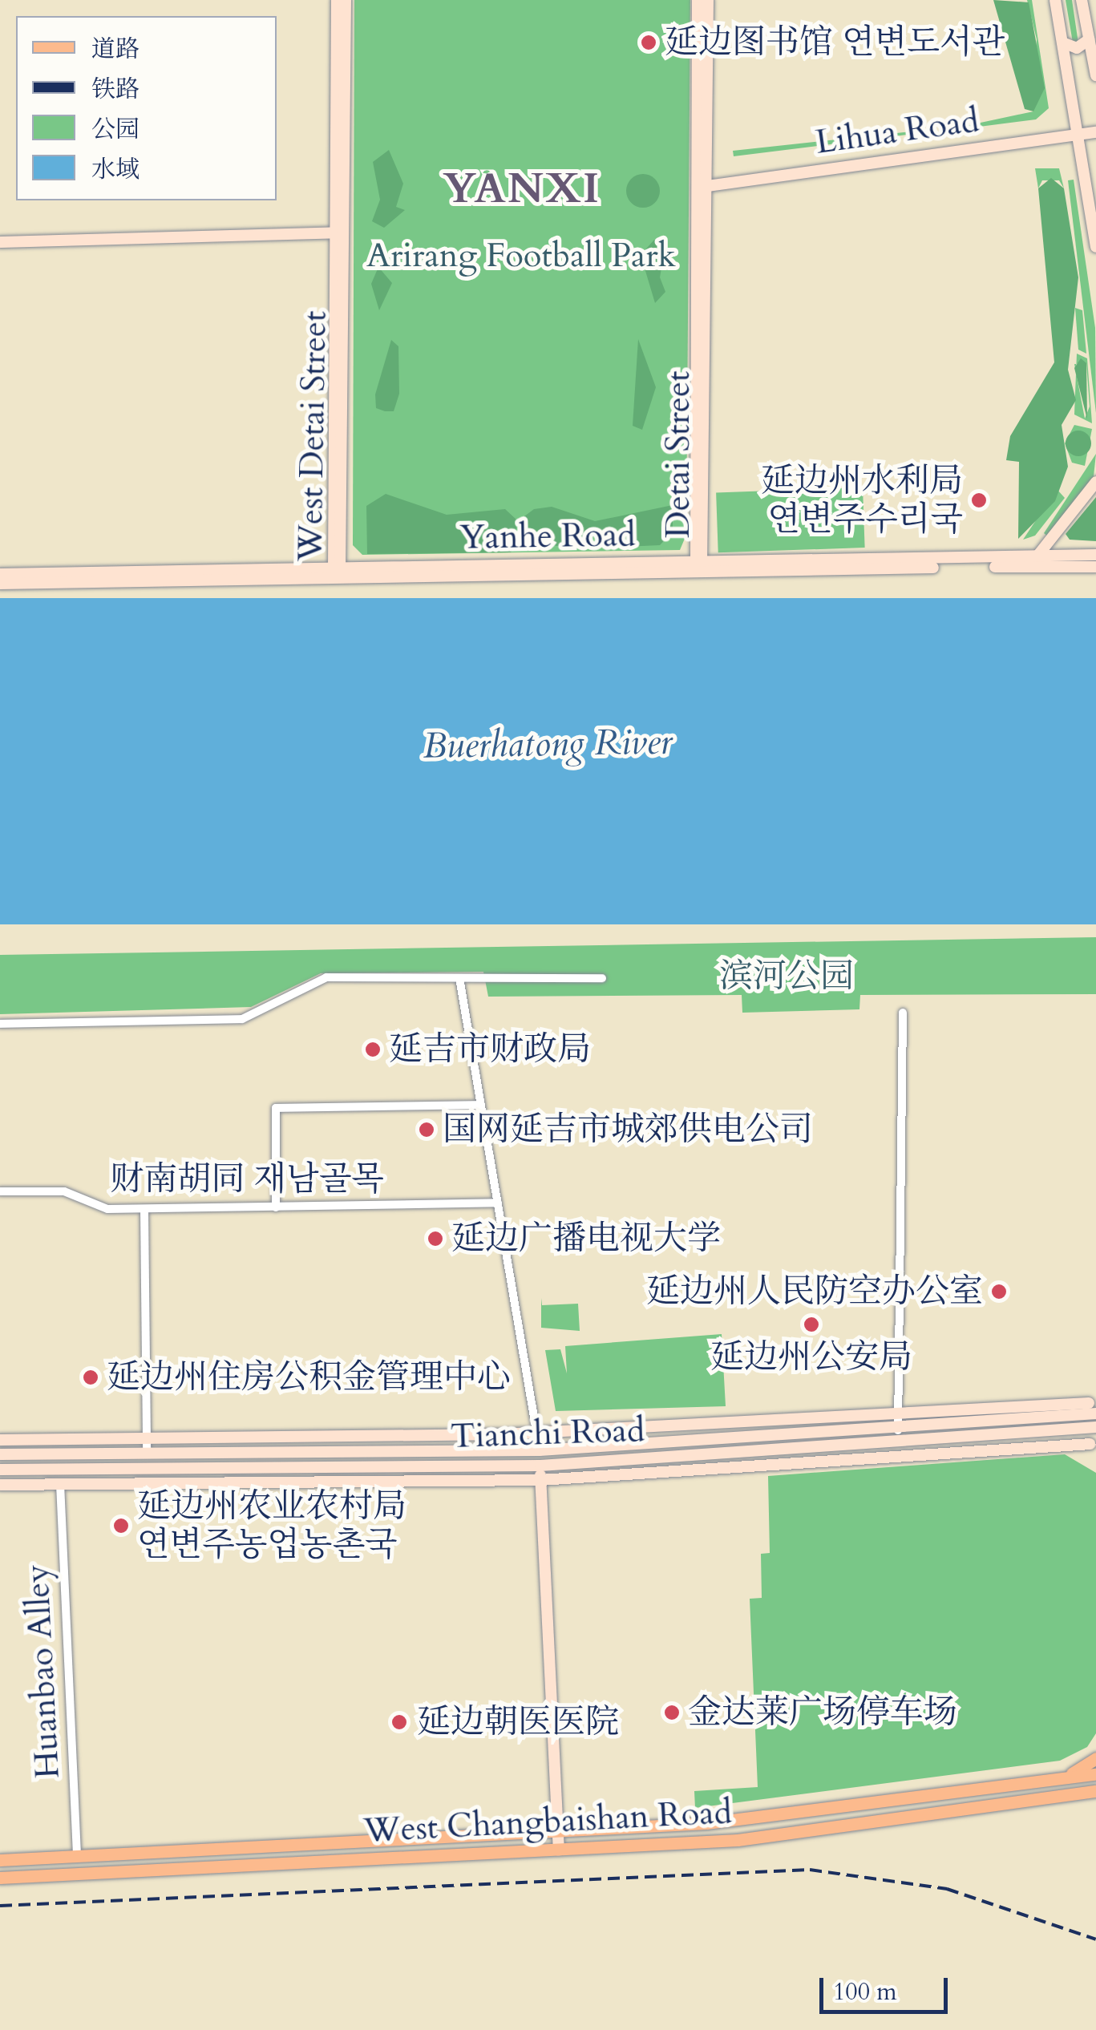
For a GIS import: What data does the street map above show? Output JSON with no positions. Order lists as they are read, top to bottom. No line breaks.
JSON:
{"streets":{"main road":["Lihua Road","West Detai Street","Detai Street","Yanhe Road","Tianchi Road","West Changbaishan Road"],"street":["财南胡同 재남골목","Huanbao Alley"]},"crossings":[["Lihua Road","Detai Street"],["West Detai Street","Yanhe Road"],["Detai Street","Yanhe Road"],["Tianchi Road","Huanbao Alley"],["Huanbao Alley","West Changbaishan Road"]],"districts":["YANXI"],"water":["Buerhatong River"],"parks":["Arirang Football Park","滨河公园"],"places":["延边图书馆 연변도서관","延边州水利局 연변주수리국","延吉市财政局","国网延吉市城郊供电公司","延边广播电视大学","延边州人民防空办公室","延边州公安局","延边州住房公积金管理中心","延边州农业农村局 연변주농업농촌국","金达莱广场停车场","延边朝医医院"],"legend":["道路","铁路","公园","水域"],"scale_bar":"100 m"}
